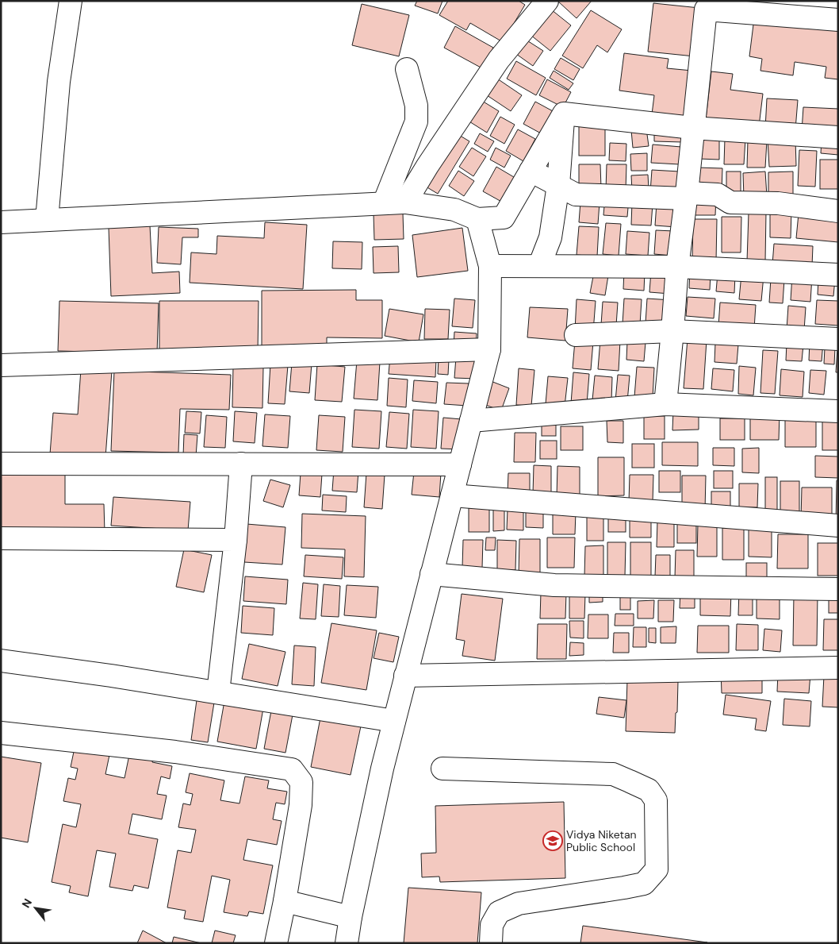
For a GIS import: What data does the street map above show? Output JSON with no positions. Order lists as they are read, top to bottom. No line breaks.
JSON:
{"places":{"school or university":["Vidya Niketan Public School"]},"north":"top left"}
